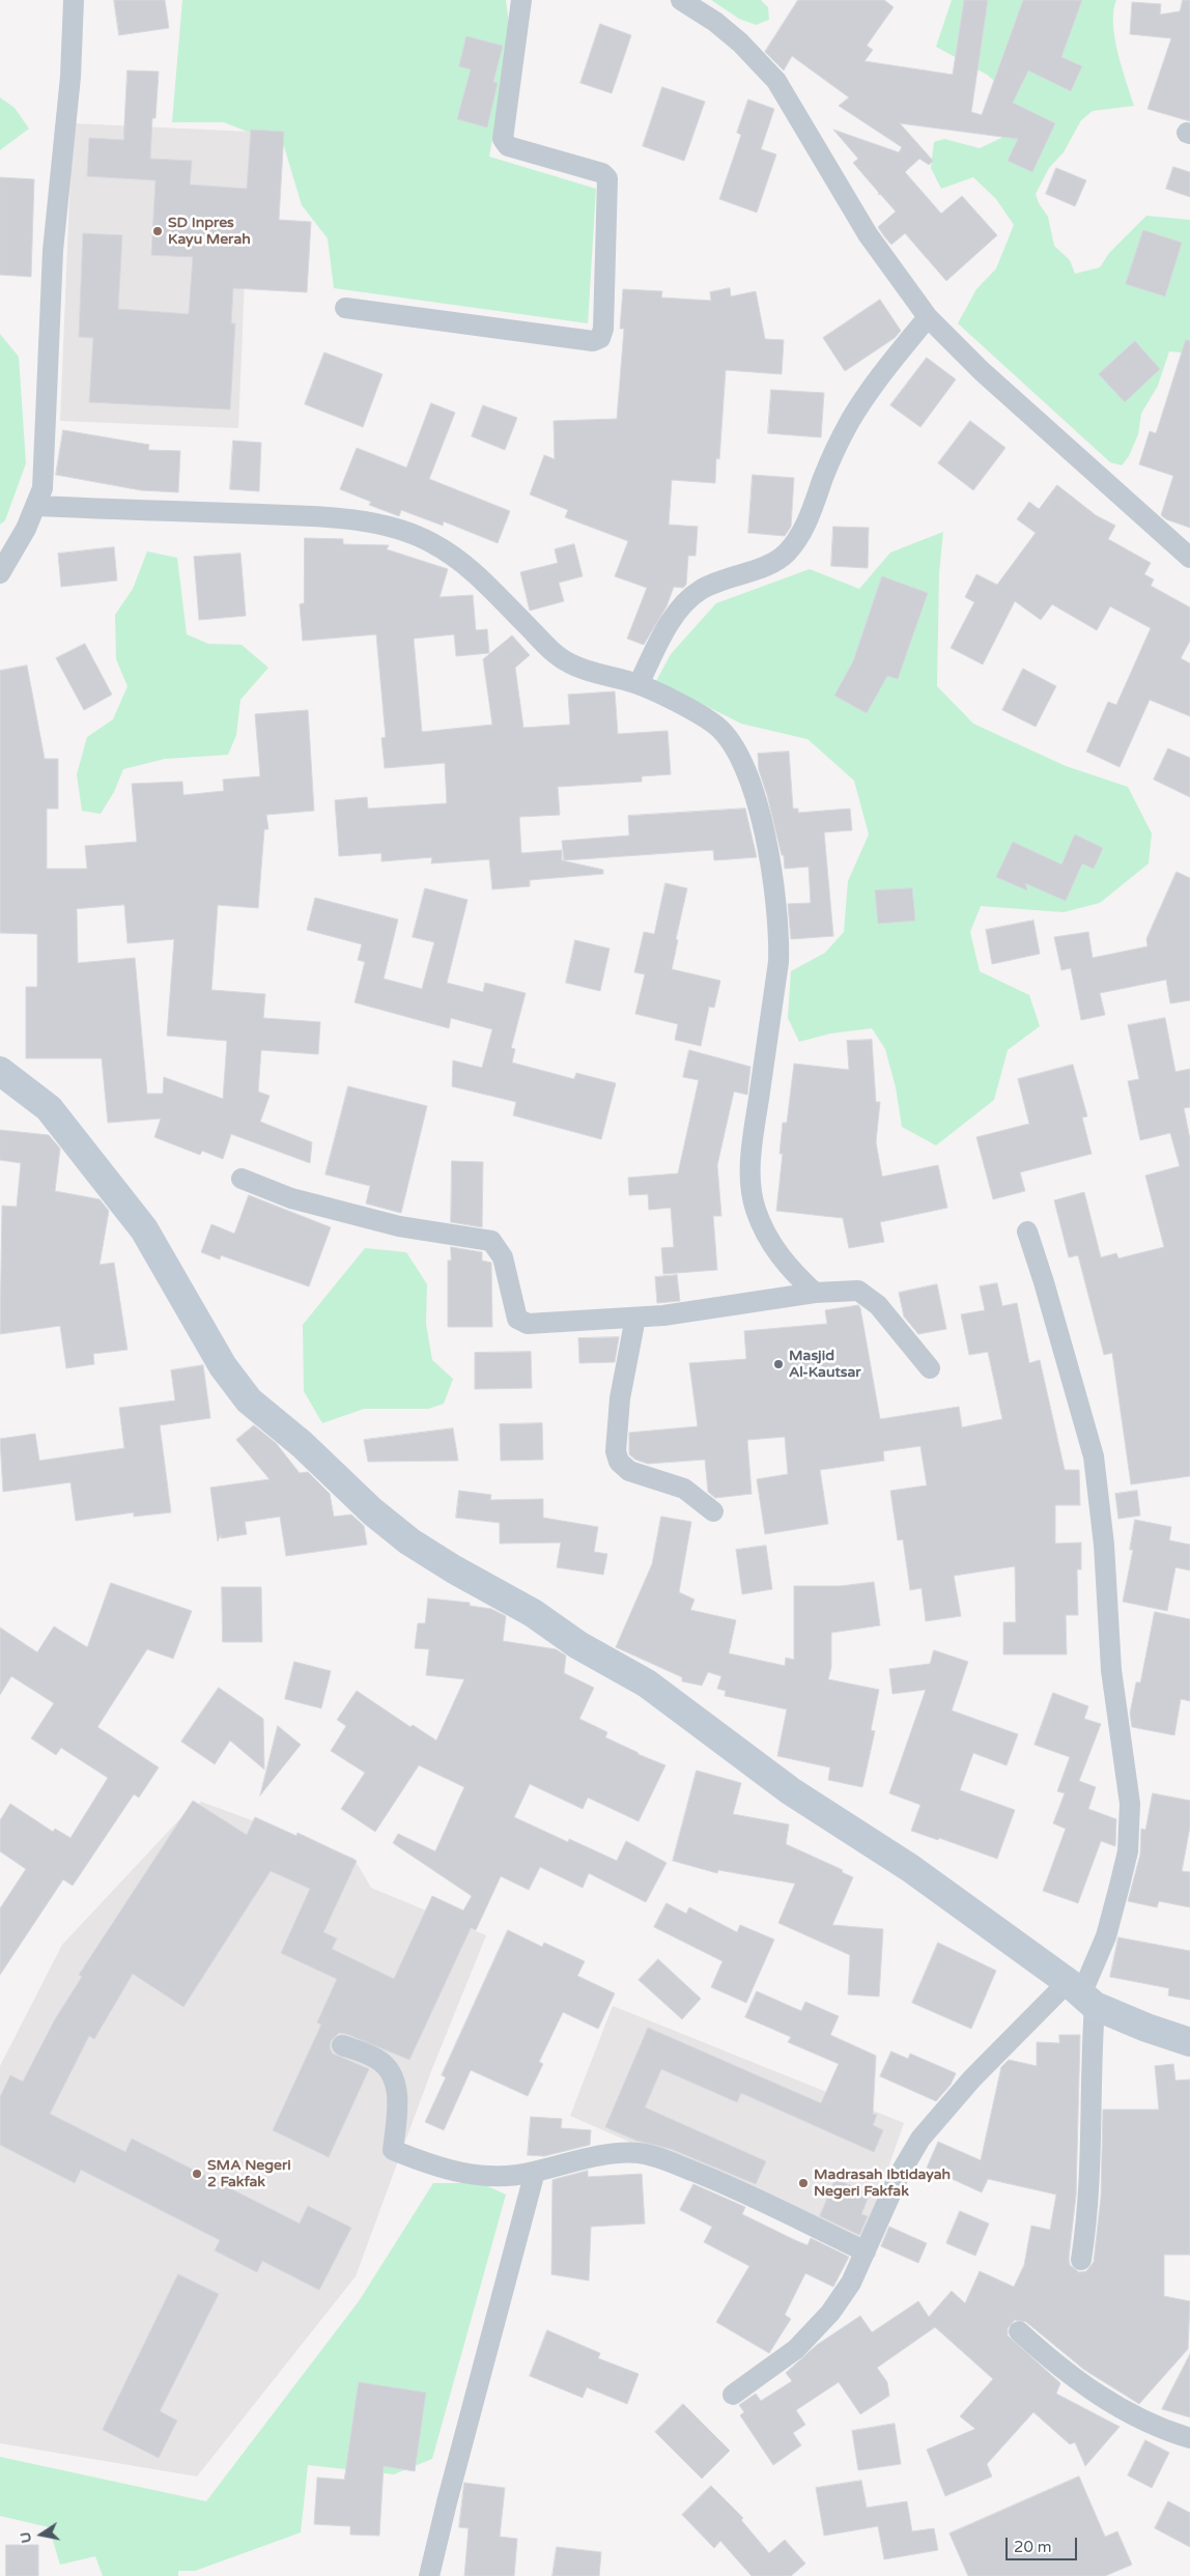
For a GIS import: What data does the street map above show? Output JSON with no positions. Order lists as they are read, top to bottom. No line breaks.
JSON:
{"places":["SD Inpres Kayu Merah","Masjid Al-Kautsar","SMA Negeri 2 Fakfak","Madrasah Ibtidayah Negeri Fakfak"],"scale_bar":"20 m","north":"left"}
